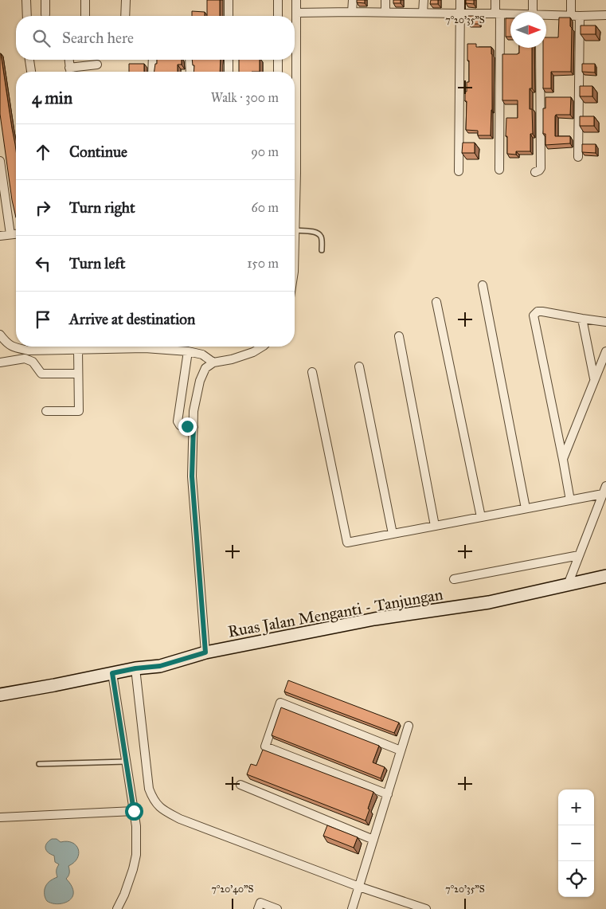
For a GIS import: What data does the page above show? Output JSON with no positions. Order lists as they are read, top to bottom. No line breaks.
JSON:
{"streets":{"main road":["Ruas Jalan Menganti - Tanjungan"]},"north":"right","page":{"search":"Search here","heading":["4 min","Walk · 300 m"],"list":[["Continue","90 m"],["Turn right","60 m"],["Turn left","150 m"],"Arrive at destination"],"map_buttons":["+","−"]},"coordinates":["7°20'35\"S","7°20'40\"S"]}
